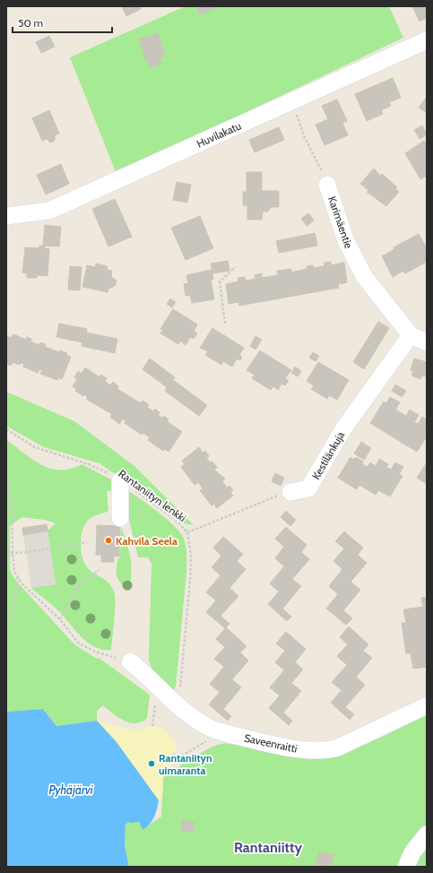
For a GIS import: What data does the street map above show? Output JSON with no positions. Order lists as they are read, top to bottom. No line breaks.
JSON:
{"streets":{"street":["Huvilakatu","Karimäentie","Kestilänkuja","Saveenraitti"],"path":["Rantaniityn lenkki"]},"crossings":[["Huvilakatu","Karimäentie"],["Karimäentie","Kestilänkuja"],["Rantaniityn lenkki","Saveenraitti"]],"districts":["Rantaniitty"],"water":["Pyhäjärvi"],"places":["Kahvila Seela","Rantaniityn uimaranta"],"scale_bar":"50 m"}
